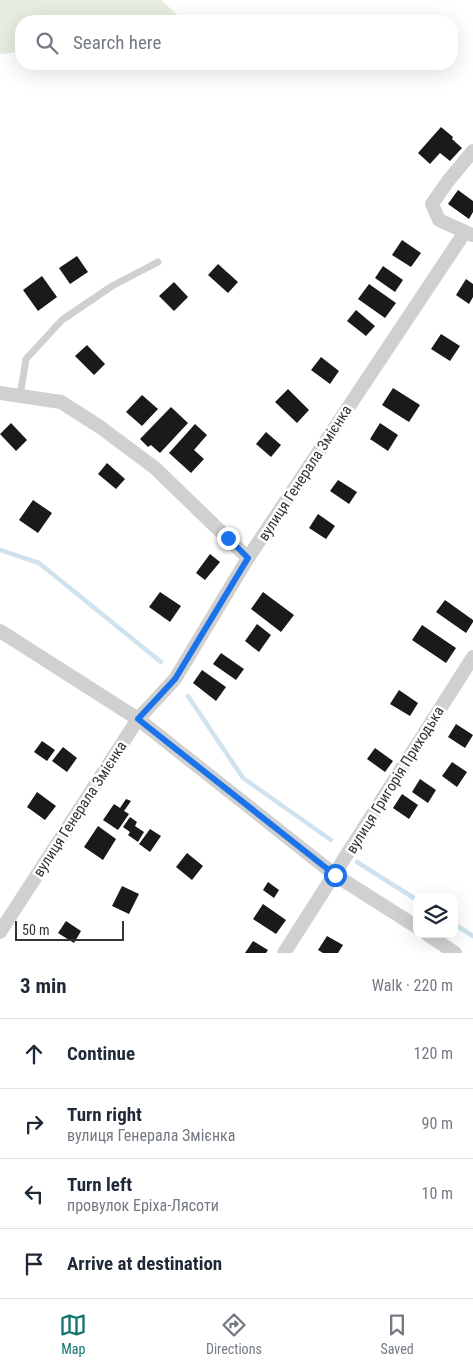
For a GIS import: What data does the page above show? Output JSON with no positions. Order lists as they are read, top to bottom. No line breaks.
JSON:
{"streets":{"street":["вулиця Генерала Змієнка","вулиця Григорія Приходька"]},"scale_bar":"50 m","page":{"search":"Search here","scale":"50 m","heading":["3 min","Walk · 220 m"],"list":[["Continue","120 m"],["Turn right","вулиця Генерала Змієнка","90 m"],["Turn left","провулок Еріха-Лясоти","10 m"],"Arrive at destination"],"nav":["Map","Directions","Saved"]}}
